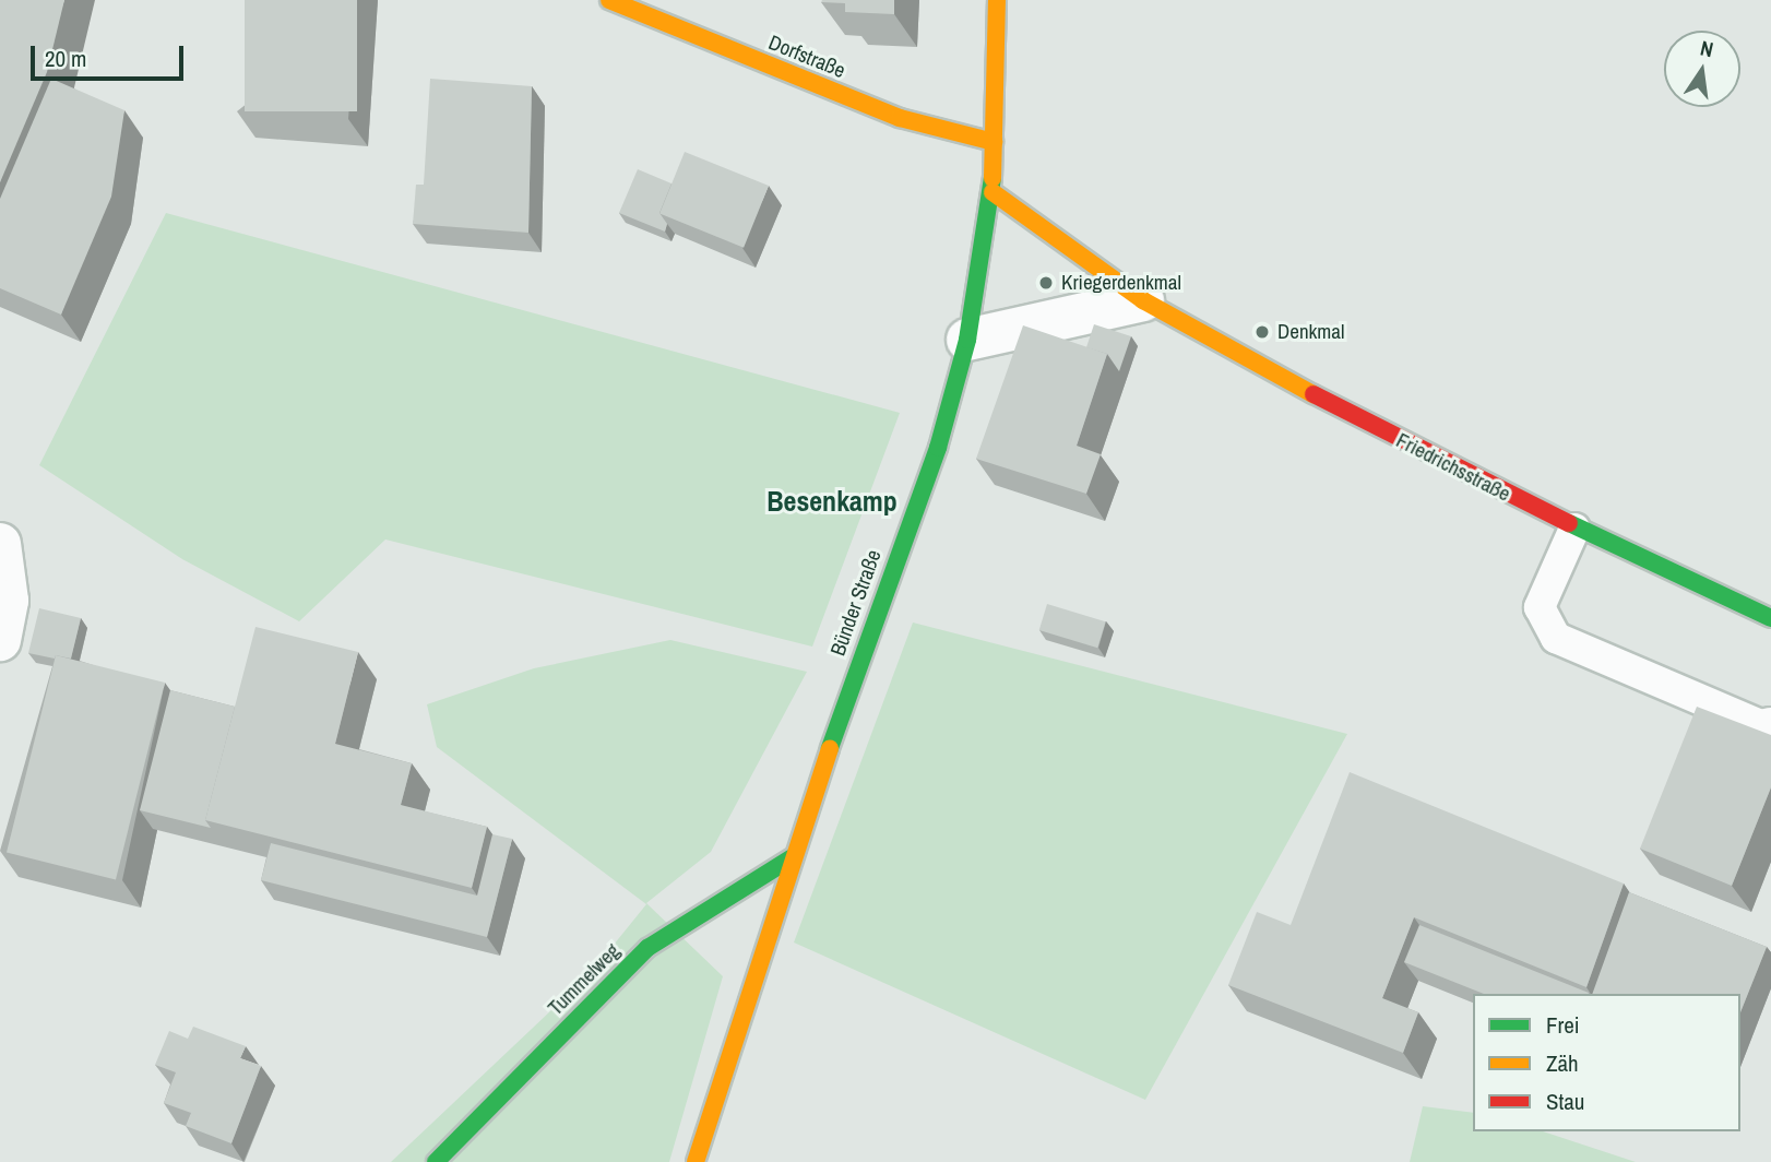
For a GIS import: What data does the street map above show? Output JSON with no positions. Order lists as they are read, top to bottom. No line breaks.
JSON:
{"streets":{"street":["Dorfstraße","Friedrichsstraße","Bünder Straße","Tummelweg"]},"crossings":[["Dorfstraße","Bünder Straße"],["Friedrichsstraße","Bünder Straße"],["Bünder Straße","Tummelweg"]],"districts":["Besenkamp"],"places":["Kriegerdenkmal","Denkmal"],"legend":["Frei","Zäh","Stau"],"scale_bar":"20 m","north":"top"}
